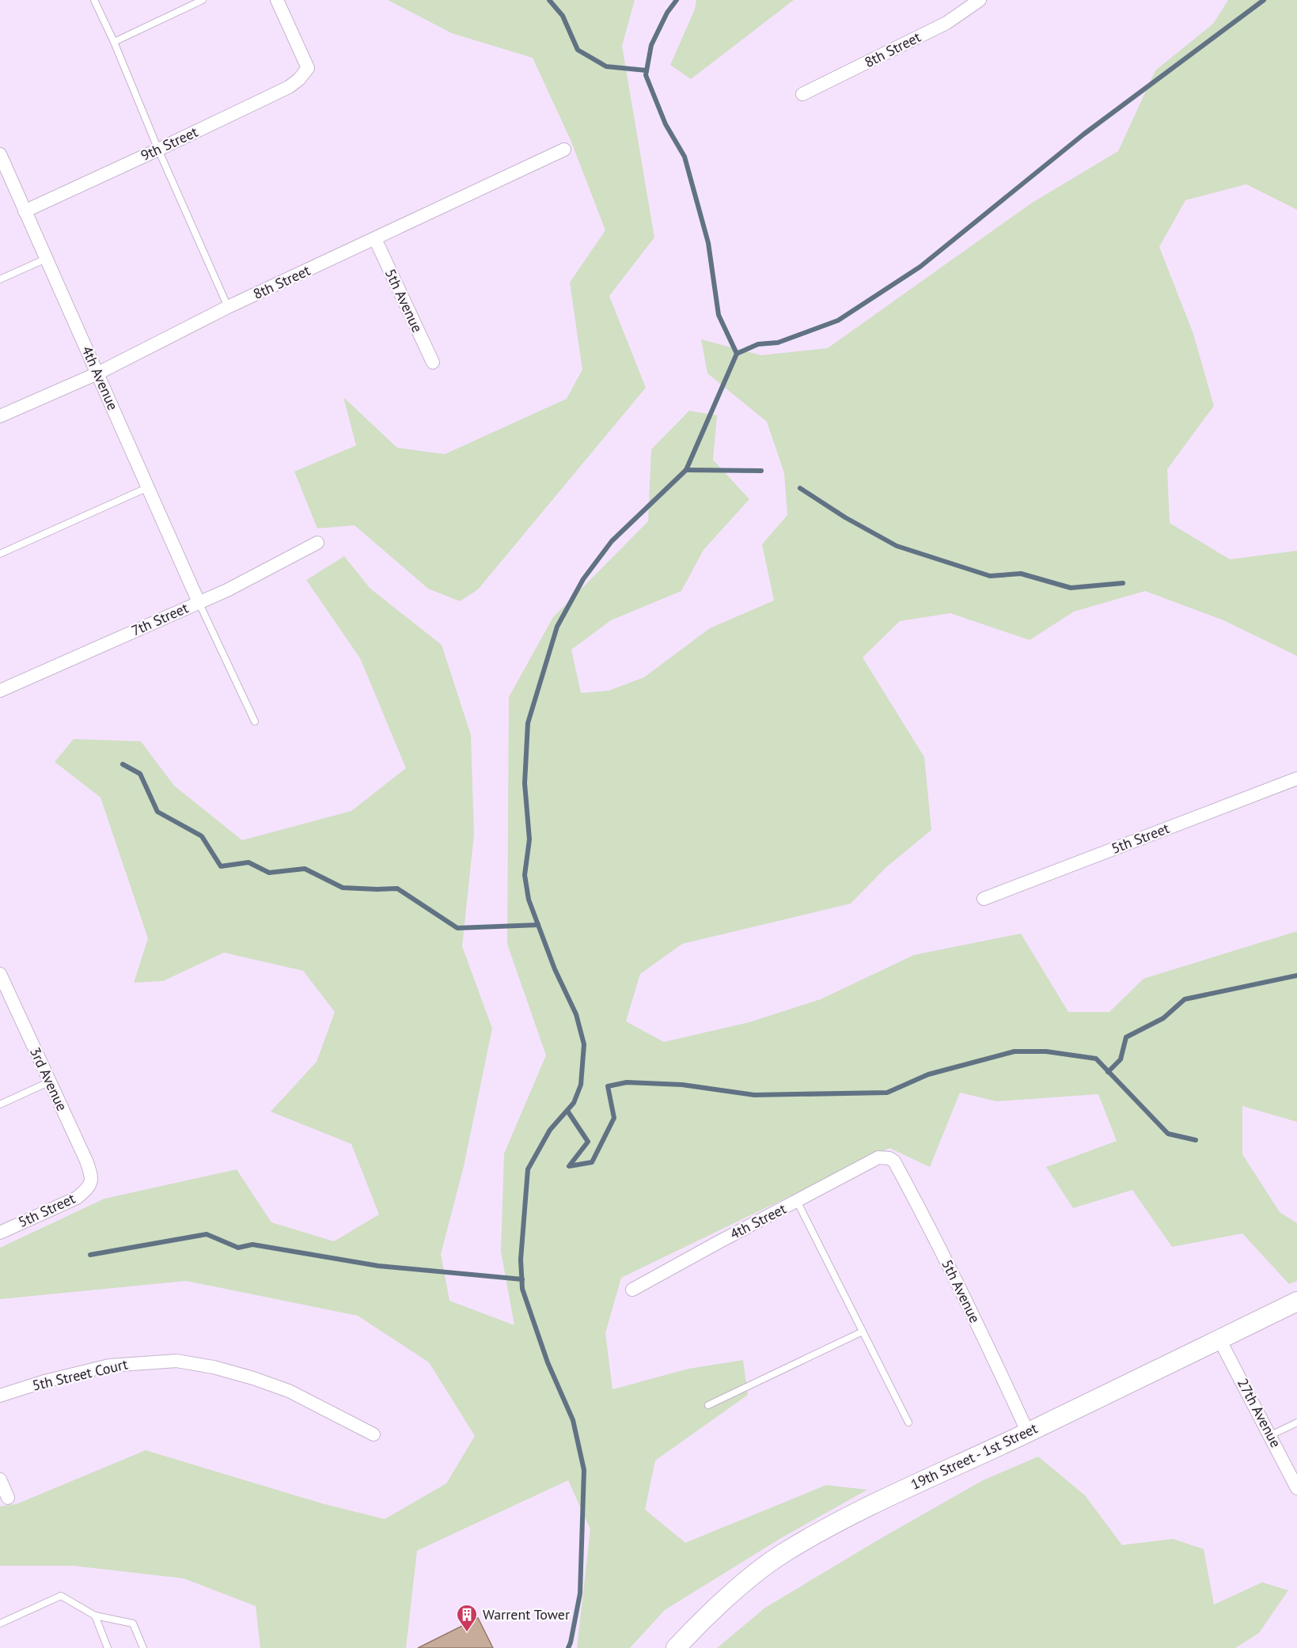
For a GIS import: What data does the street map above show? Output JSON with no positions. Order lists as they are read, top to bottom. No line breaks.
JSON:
{"streets":{"main road":["19th Street - 1st Street"],"street":["8th Street","9th Street","5th Avenue","4th Avenue","7th Street","5th Street","3rd Avenue","4th Street","5th Street Court","27th Avenue"]},"crossings":[["8th Street","5th Avenue"],["8th Street","4th Avenue"],["9th Street","4th Avenue"],["5th Avenue","4th Street"],["5th Avenue","19th Street - 1st Street"],["4th Avenue","7th Street"],["5th Street","3rd Avenue"],["27th Avenue","19th Street - 1st Street"]],"places":{"building":["Warrent Tower"]}}
